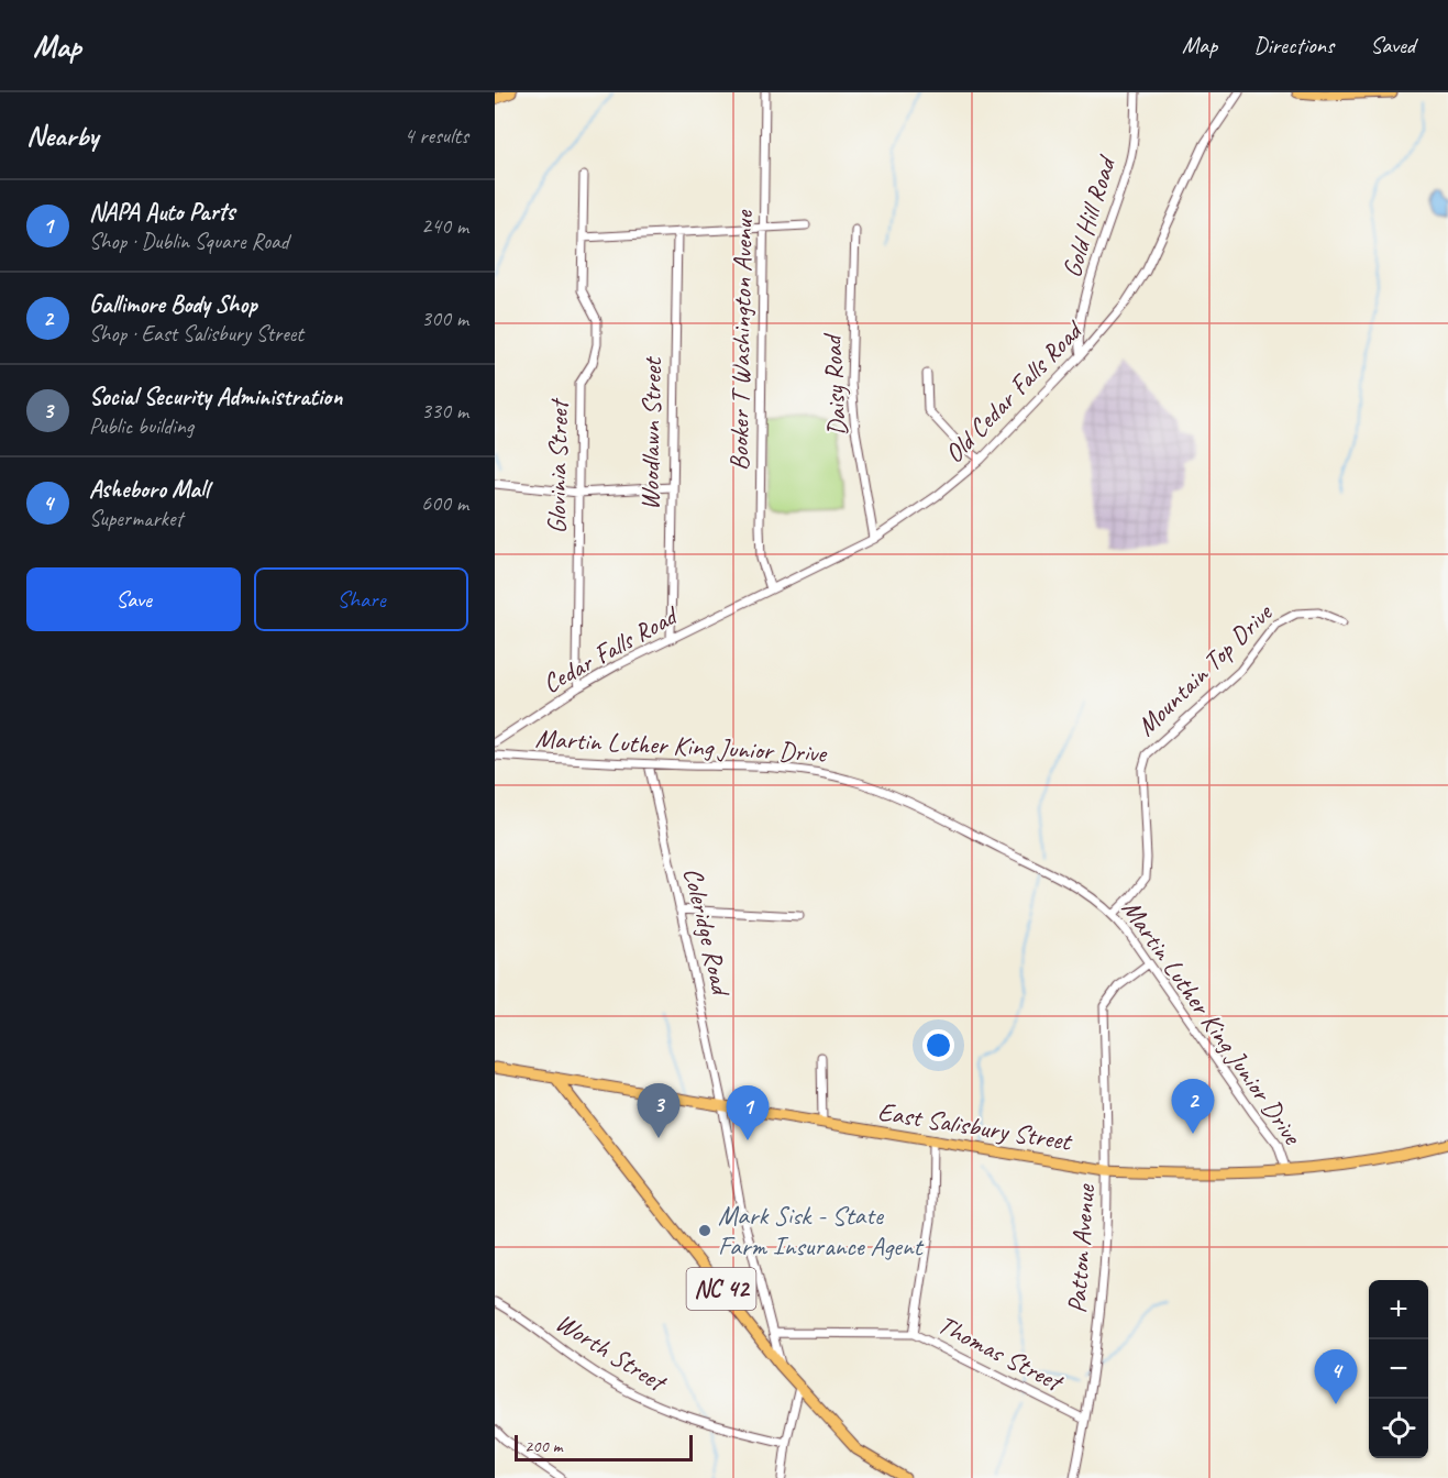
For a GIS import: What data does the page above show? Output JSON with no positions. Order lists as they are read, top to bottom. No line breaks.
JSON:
{"streets":{"main road":["East Salisbury Street","NC 42"],"street":["Gold Hill Road","Booker T Washington Avenue","Daisy Road","Old Cedar Falls Road","Woodlawn Street","Glovinia Street","Cedar Falls Road","Mountain Top Drive","Martin Luther King Junior Drive","Coleridge Road","Patton Avenue","Worth Street","Thomas Street"]},"crossings":[["Gold Hill Road","Old Cedar Falls Road"],["Booker T Washington Avenue","Old Cedar Falls Road"],["Daisy Road","Old Cedar Falls Road"],["Old Cedar Falls Road","Cedar Falls Road"],["Woodlawn Street","Cedar Falls Road"],["Glovinia Street","Cedar Falls Road"],["Mountain Top Drive","Martin Luther King Junior Drive"],["Martin Luther King Junior Drive","Coleridge Road"],["Martin Luther King Junior Drive","East Salisbury Street"],["Martin Luther King Junior Drive","Patton Avenue"],["Coleridge Road","East Salisbury Street"],["Coleridge Road","NC 42"],["Coleridge Road","Thomas Street"],["East Salisbury Street","Patton Avenue"],["East Salisbury Street","NC 42"],["Patton Avenue","Thomas Street"]],"places":["Mark Sisk - State Farm Insurance Agent"],"scale_bar":"200 m","page":{"header":"Map","nav":["Map","Directions","Saved"],"heading":["Nearby","4 results"],"list":[{"mark":"1","name":"NAPA Auto Parts","note":"Shop · Dublin Square Road","value":"240 m"},{"mark":"2","name":"Gallimore Body Shop","note":"Shop · East Salisbury Street","value":"300 m"},{"mark":"3","name":"Social Security Administration","note":"Public building","value":"330 m"},{"mark":"4","name":"Asheboro Mall","note":"Supermarket","value":"600 m"}],"buttons":["Save","Share"],"pins":["2","3","1","4"],"map_buttons":["+","−"],"scale":"200 m"}}
